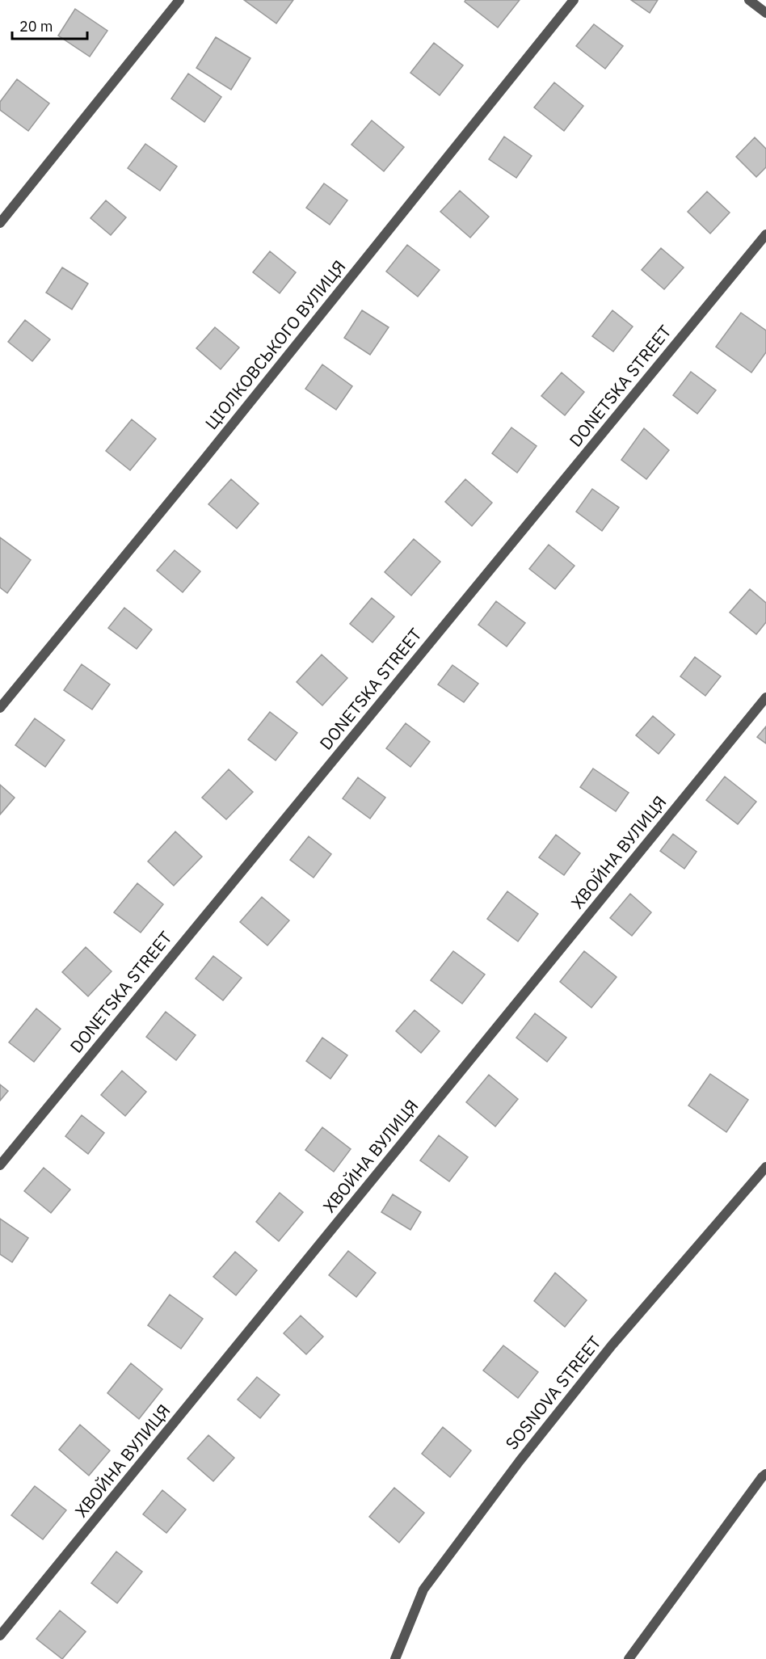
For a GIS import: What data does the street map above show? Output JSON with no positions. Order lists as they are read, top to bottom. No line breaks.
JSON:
{"streets":{"street":["ЦІОЛКОВСЬКОГО ВУЛИЦЯ","DONETSKA STREET","ХВОЙНА ВУЛИЦЯ","SOSNOVA STREET"]},"scale_bar":"20 m"}
